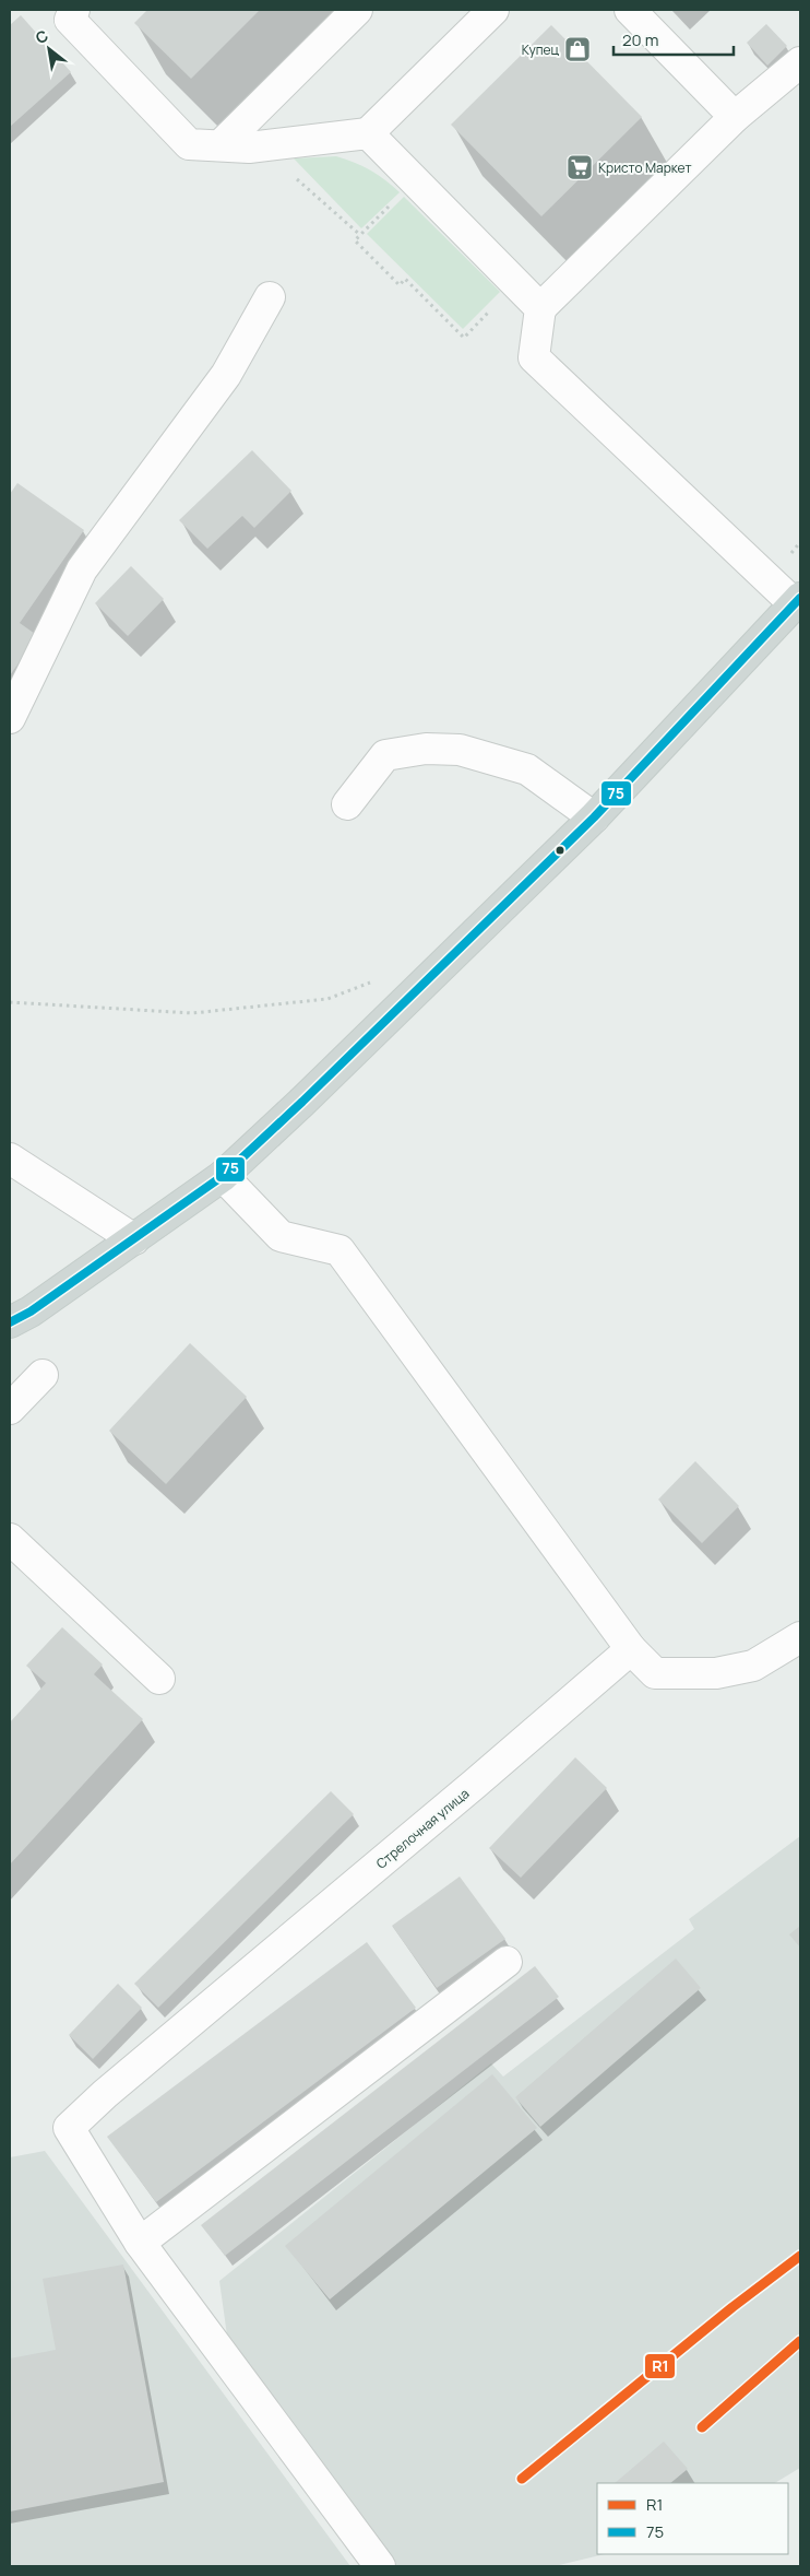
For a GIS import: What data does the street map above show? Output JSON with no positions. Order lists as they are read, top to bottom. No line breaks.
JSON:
{"streets":{"street":["Стрелочная улица"]},"places":{"shop":["Купец"],"supermarket":["Кристо Маркет"]},"lines":["transit line 75","transit line R1"],"legend":["R1","75"],"scale_bar":"20 m","north":"top left"}
